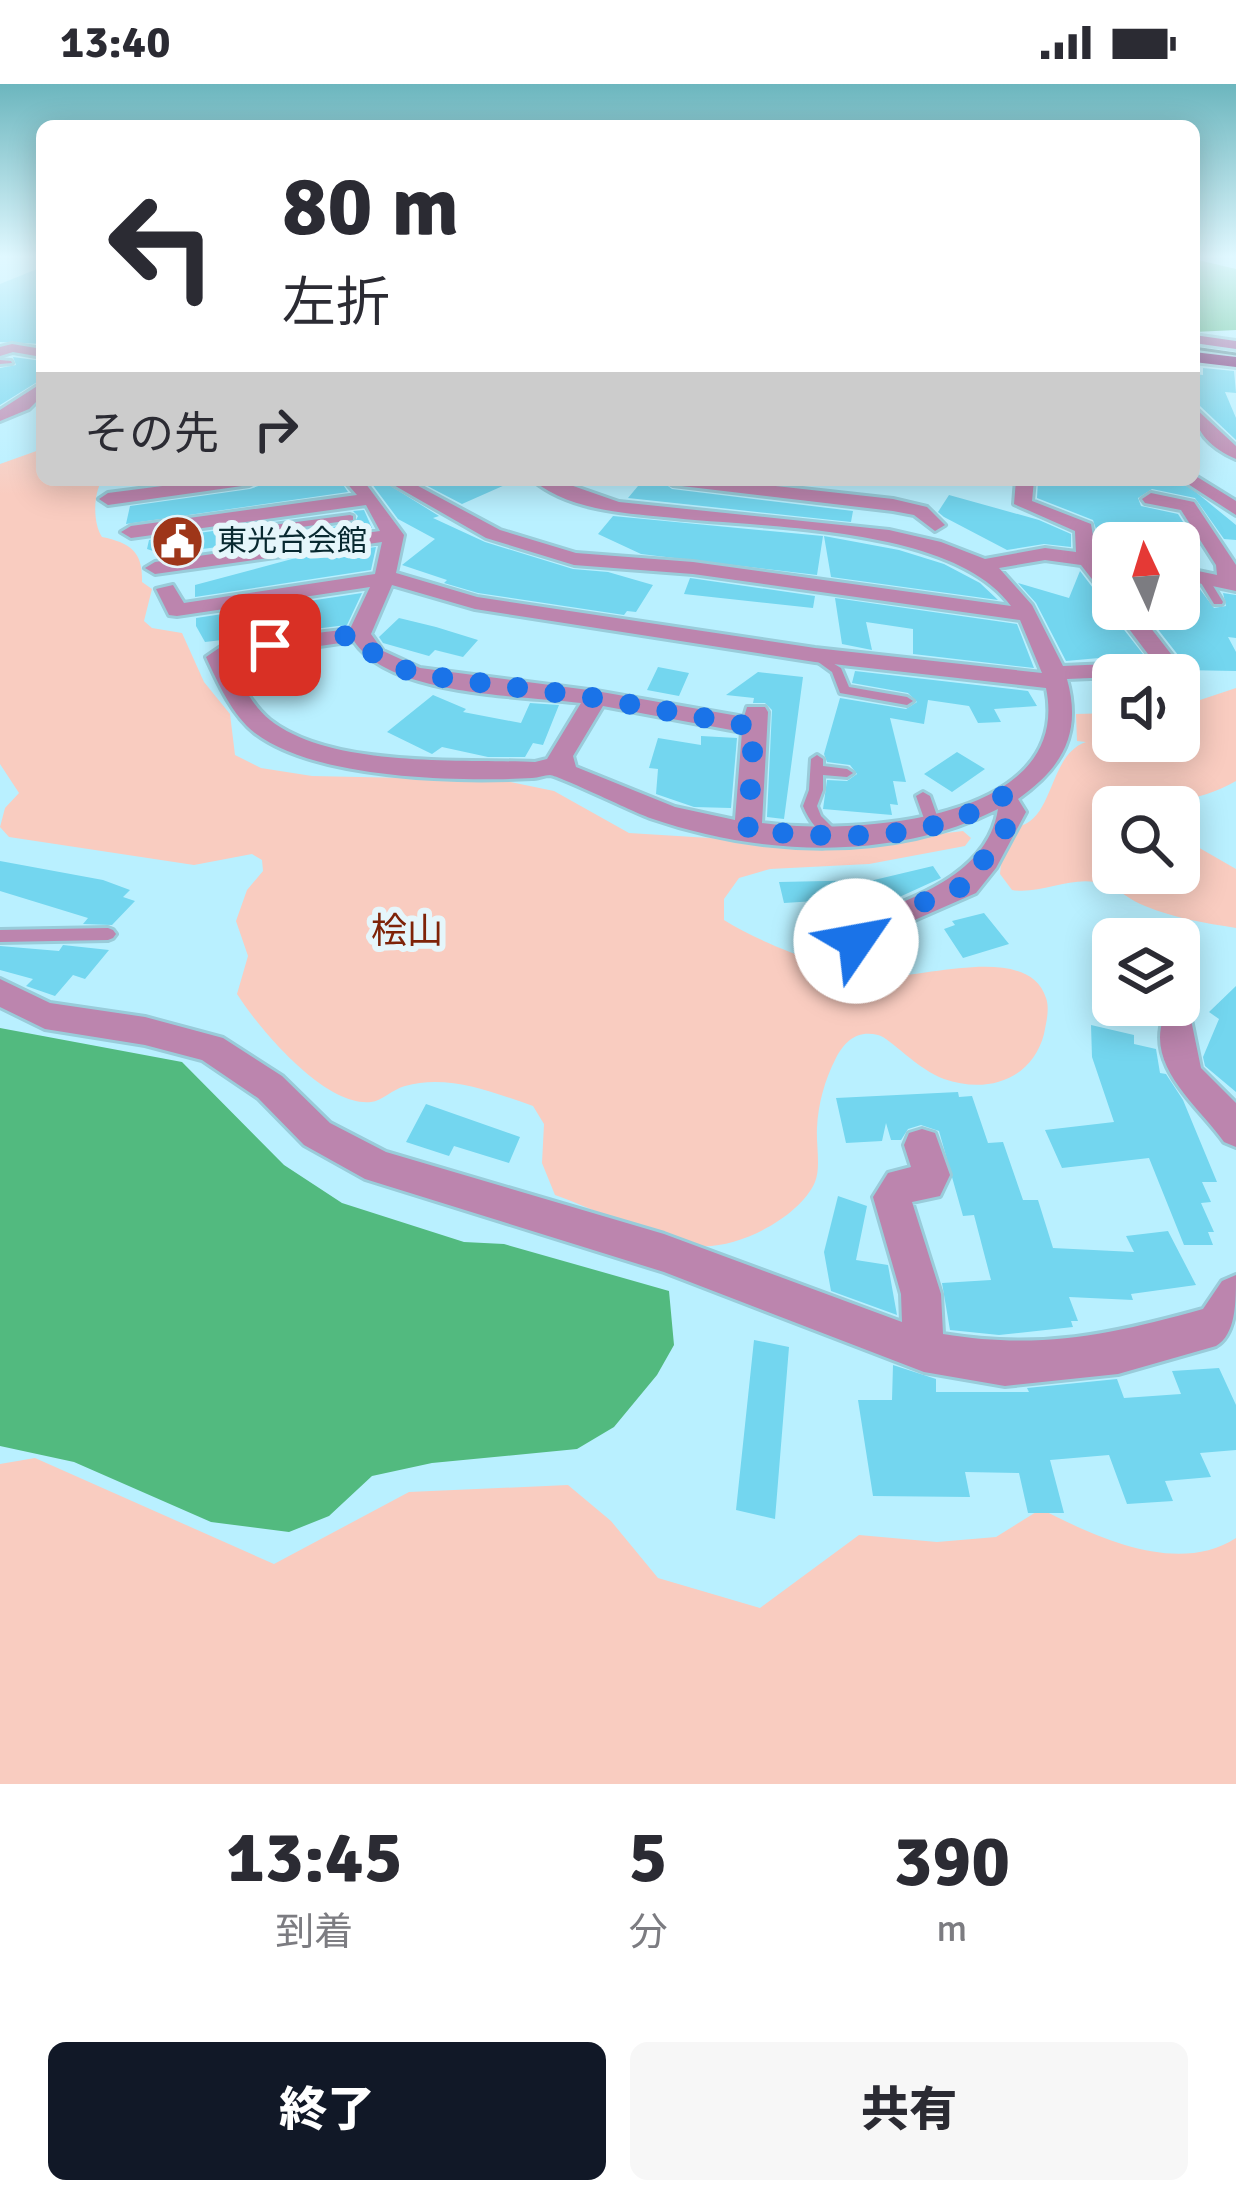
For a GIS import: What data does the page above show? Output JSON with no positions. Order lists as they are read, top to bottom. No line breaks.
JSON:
{"parks":["桧山"],"places":{"public building":["東光台会館"]},"north":"top","page":{"status":"13:40","turn":["80 m","左折"],"then":"その先","eta":["13:45","到着","5","分","390","m"],"buttons":["終了","共有"]}}
